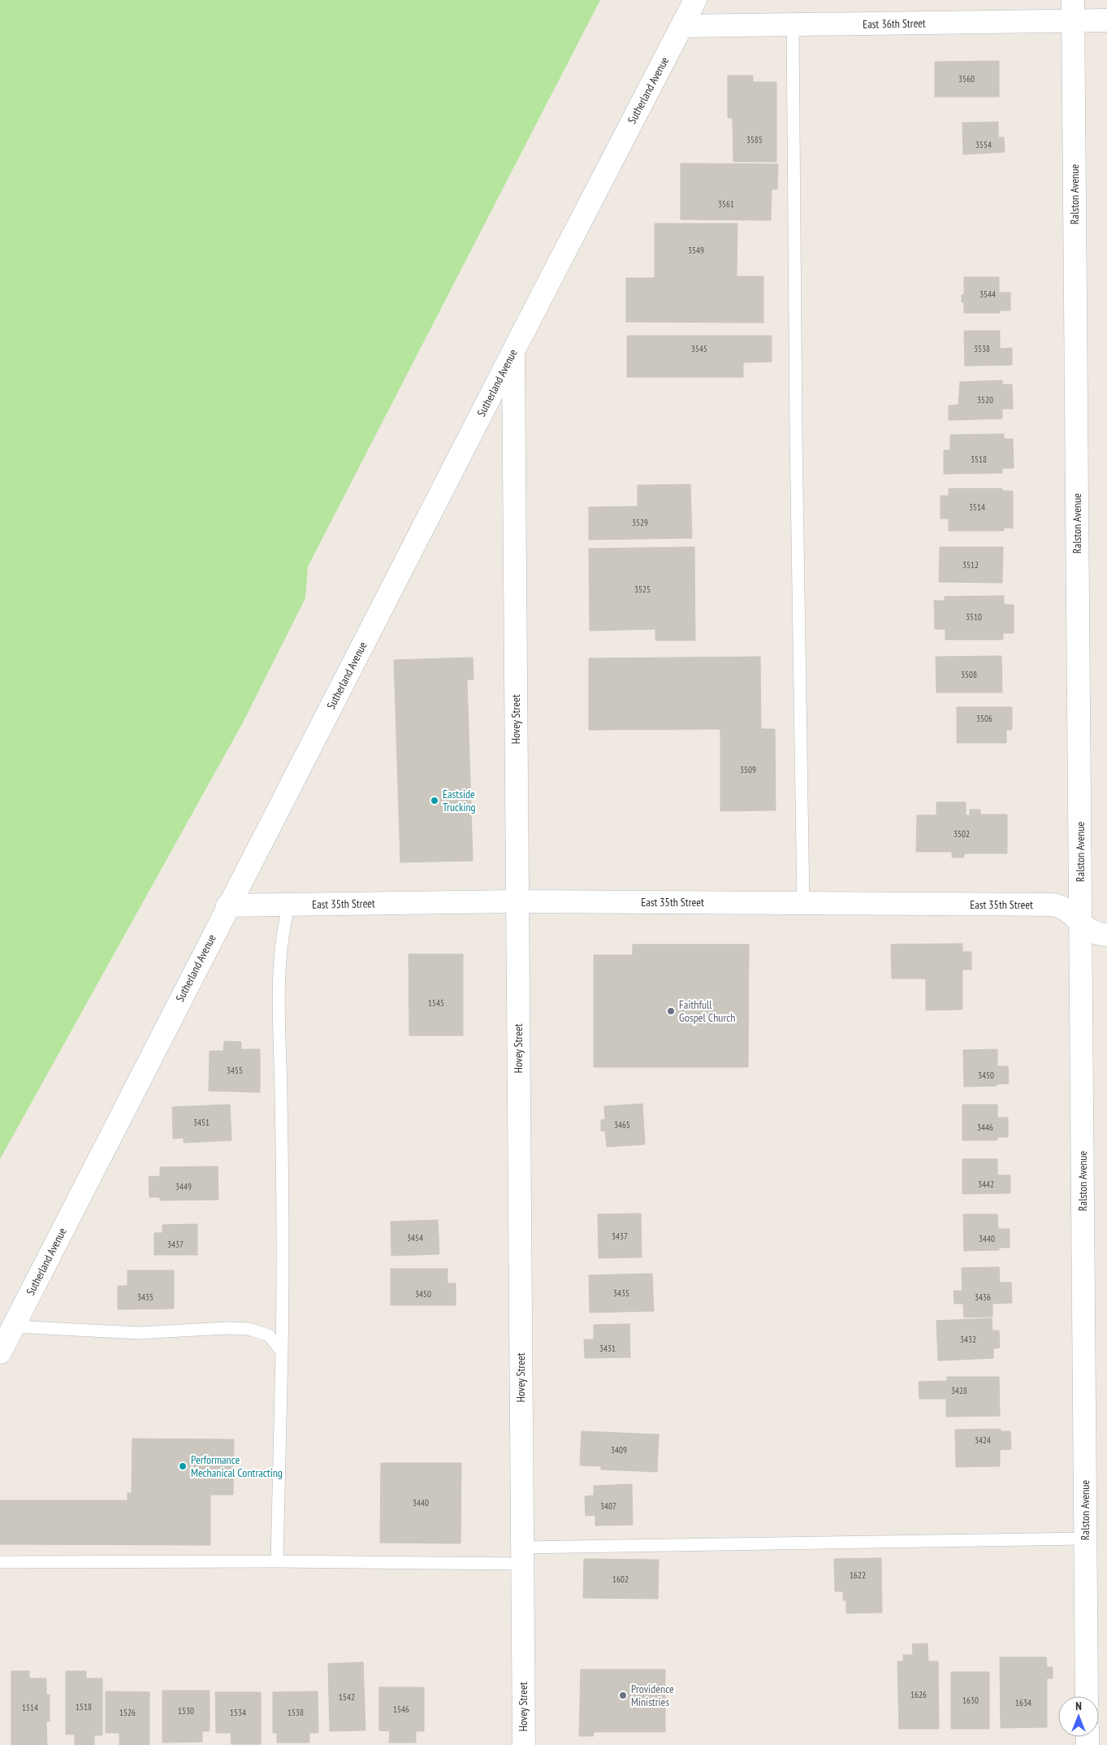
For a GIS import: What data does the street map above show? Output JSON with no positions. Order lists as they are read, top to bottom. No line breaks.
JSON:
{"streets":{"street":["East 36th Street","Sutherland Avenue","Ralston Avenue","Hovey Street","East 35th Street"]},"crossings":[["East 36th Street","Sutherland Avenue"],["East 36th Street","Ralston Avenue"],["Sutherland Avenue","Hovey Street"],["Sutherland Avenue","East 35th Street"],["Ralston Avenue","East 35th Street"],["Hovey Street","East 35th Street"]],"places":["Eastside Trucking","Faithfull Gospel Church","Performance Mechanical Contracting","Providence Ministries"],"house_numbers":["3560","3585","3554","3561","3549","3544","3545","3538","3520","3518","3514","3529","3512","3525","3510","3508","3506","3509","3502","1545","3455","3450","3451","3465","3446","3442","3449","3437","3454","3440","3437","3435","3450","3435","3436","3432","3431","3428","3424","3409","3440","3407","1622","1602","1626","1542","1630","1634","1518","1514","1546","1530","1526","1534","1538"],"north":"top"}
